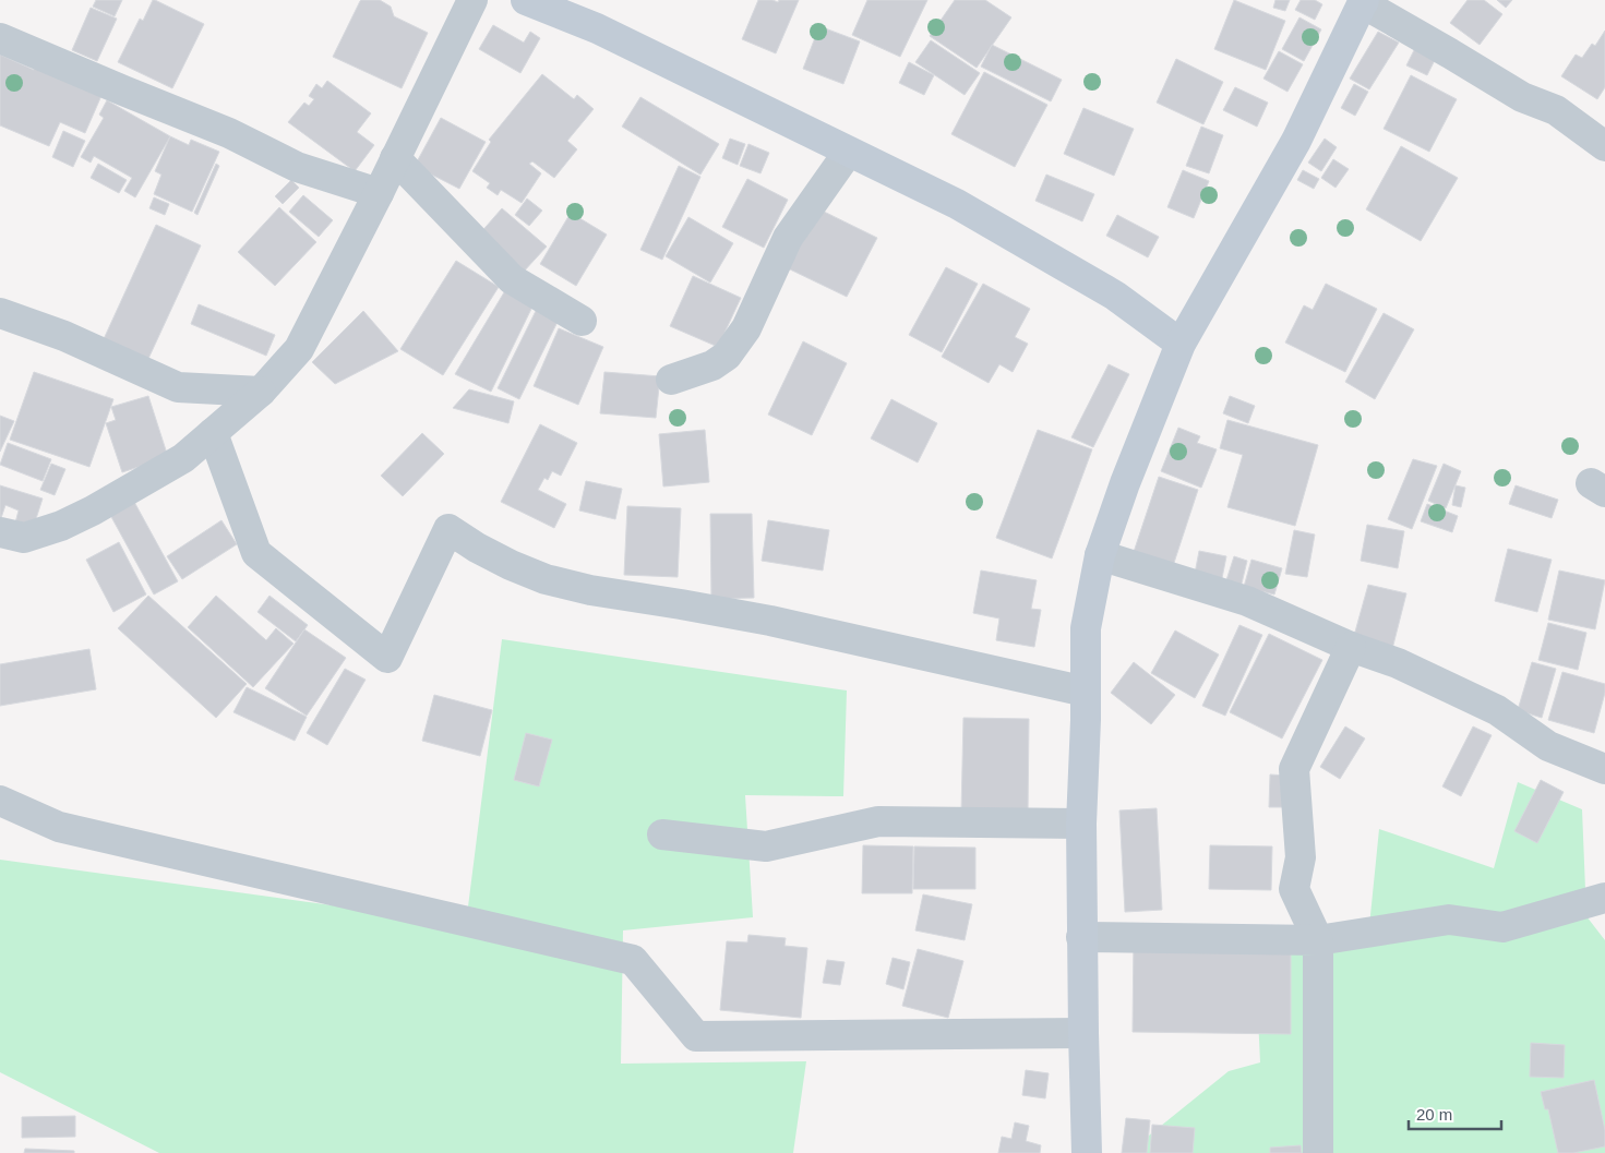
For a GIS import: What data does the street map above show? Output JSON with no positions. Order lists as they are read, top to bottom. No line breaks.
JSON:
{"scale_bar":"20 m"}
